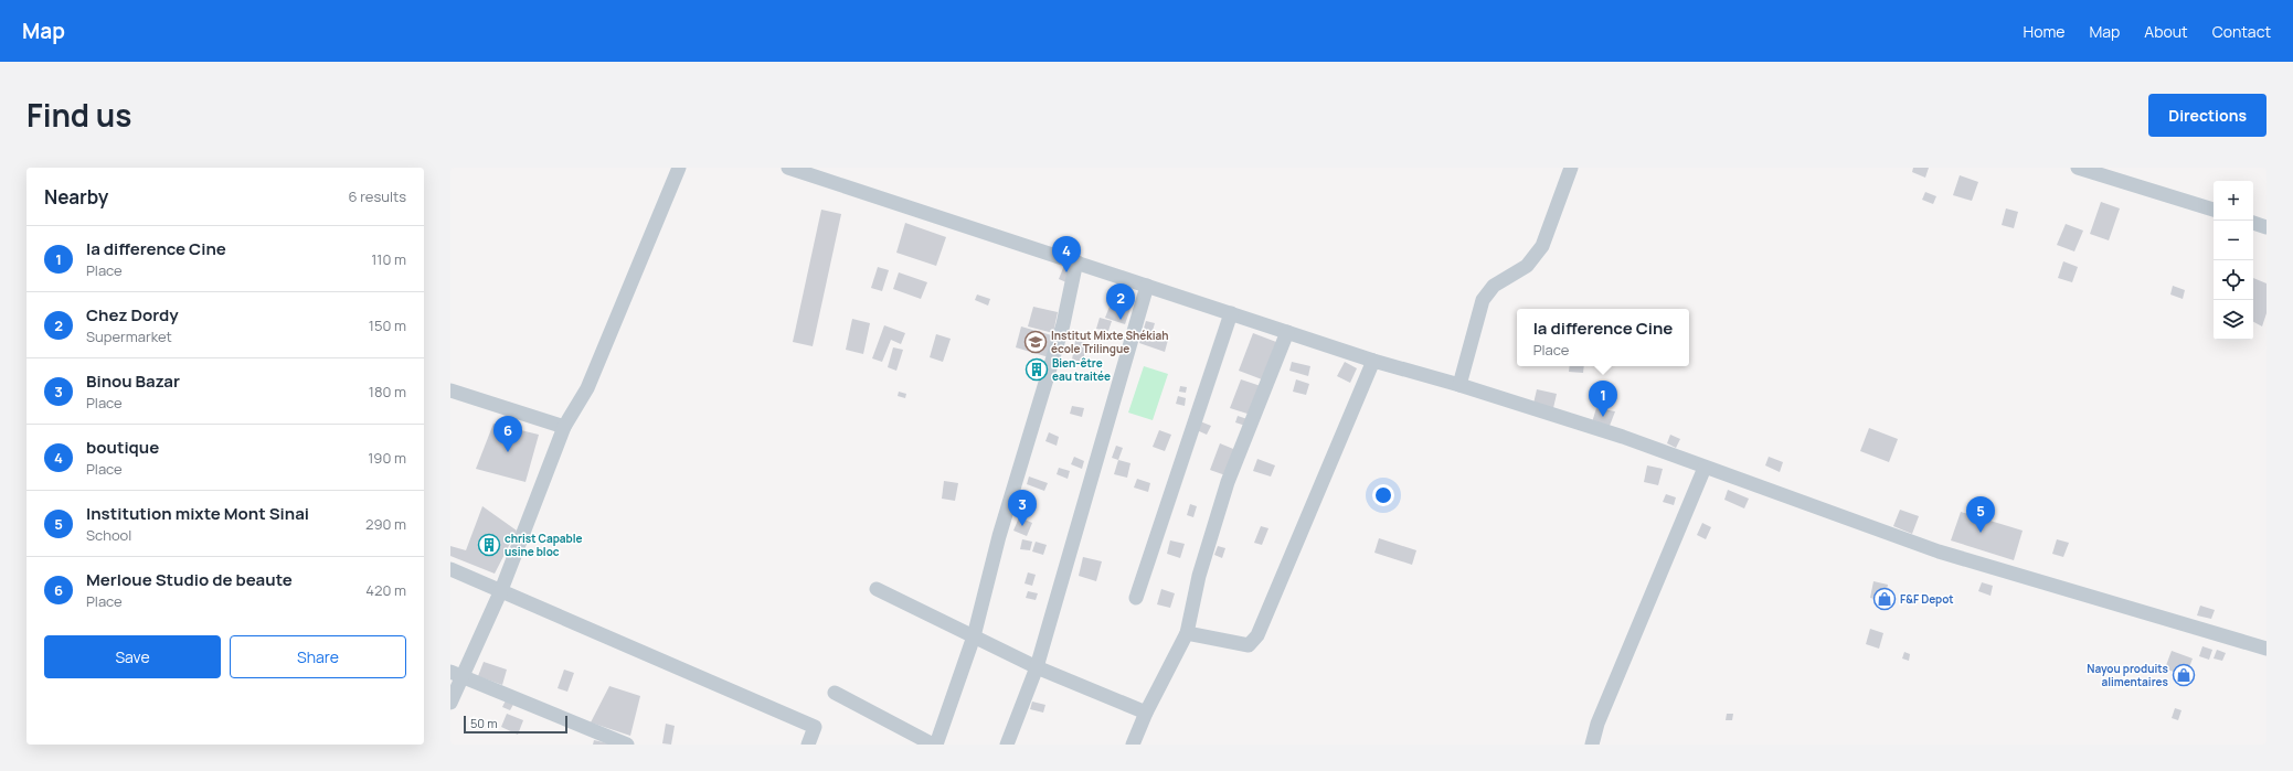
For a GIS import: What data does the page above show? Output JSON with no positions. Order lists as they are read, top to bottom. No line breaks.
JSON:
{"places":{"school or university":["Institut Mixte Shékiah école Trilingue"],"building":["Bien-être eau traitée","christ Capable usine bloc"],"shop":["F&F Depot","Nayou produits alimentaires"]},"scale_bar":"50 m","page":{"header":"Map","nav":["Home","Map","About","Contact"],"title":"Find us","buttons":["Directions",["Save","Share"]],"heading":["Nearby","6 results"],"map_buttons":["+","−"],"list":[{"mark":"1","name":"la difference Cine","note":"Place","value":"110 m"},{"mark":"2","name":"Chez Dordy","note":"Supermarket","value":"150 m"},{"mark":"3","name":"Binou Bazar","note":"Place","value":"180 m"},{"mark":"4","name":"boutique","note":"Place","value":"190 m"},{"mark":"5","name":"Institution mixte Mont Sinai","note":"School","value":"290 m"},{"mark":"6","name":"Merloue Studio de beaute","note":"Place","value":"420 m"}],"pins":["4","2","1","6","3","5"],"popup":["la difference Cine","Place"],"scale":"50 m"}}
